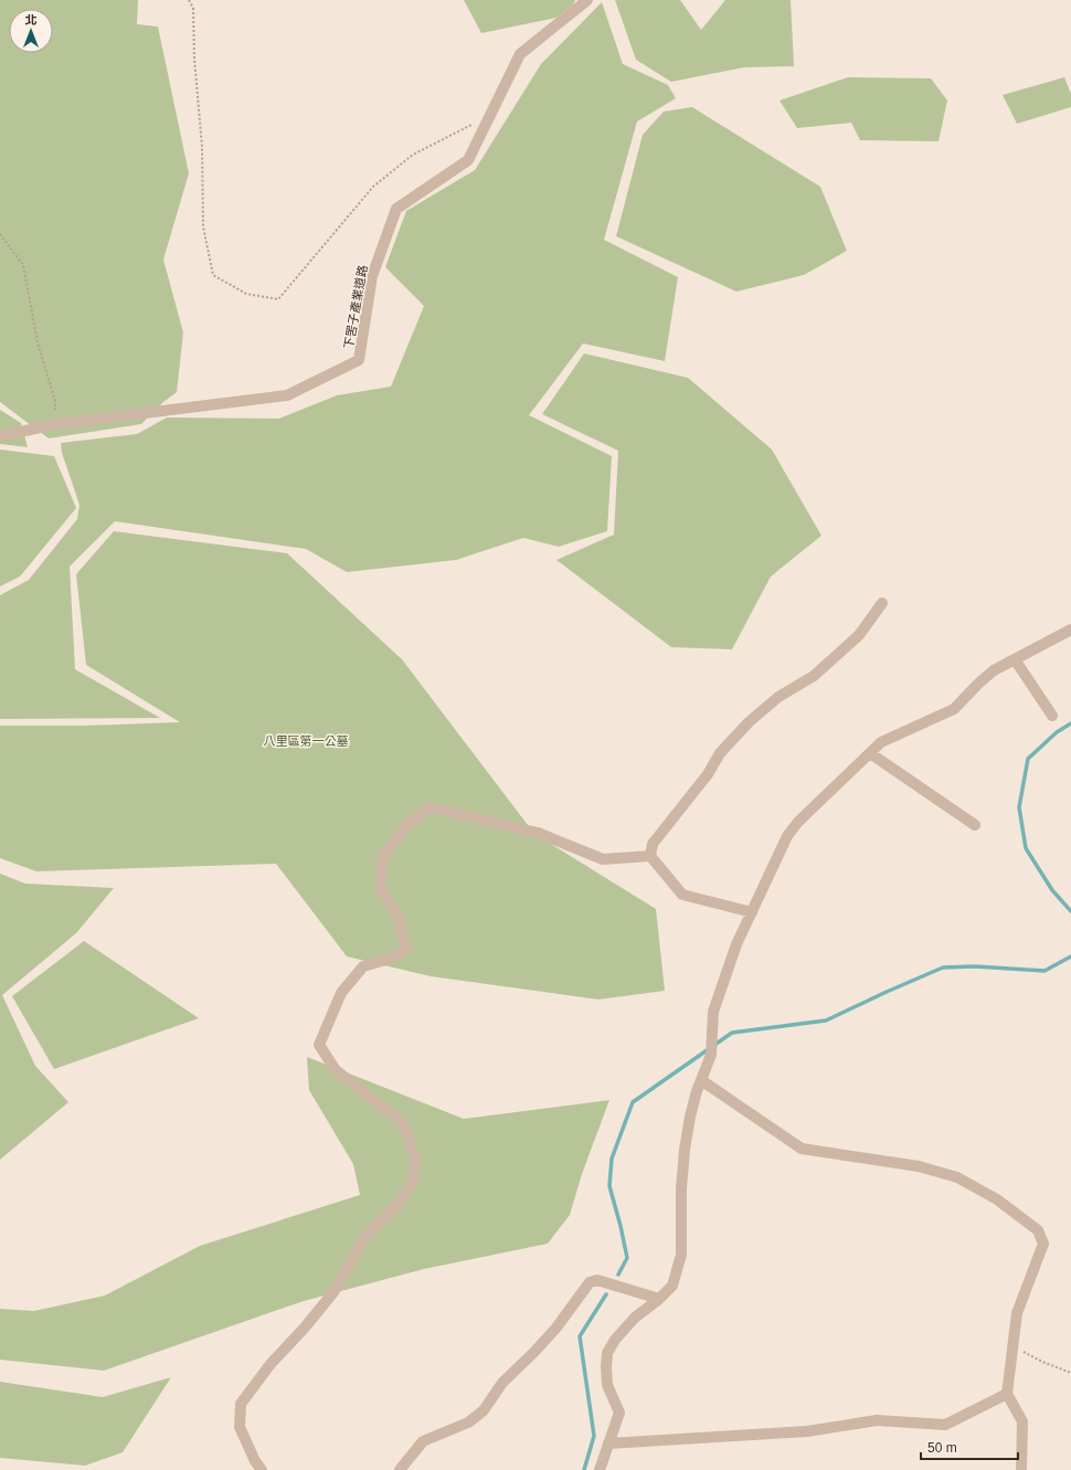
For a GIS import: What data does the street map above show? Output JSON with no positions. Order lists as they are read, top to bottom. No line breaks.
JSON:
{"streets":{"street":["下罟子產業道路"]},"parks":["八里區第一公墓"],"scale_bar":"50 m","north":"top"}
